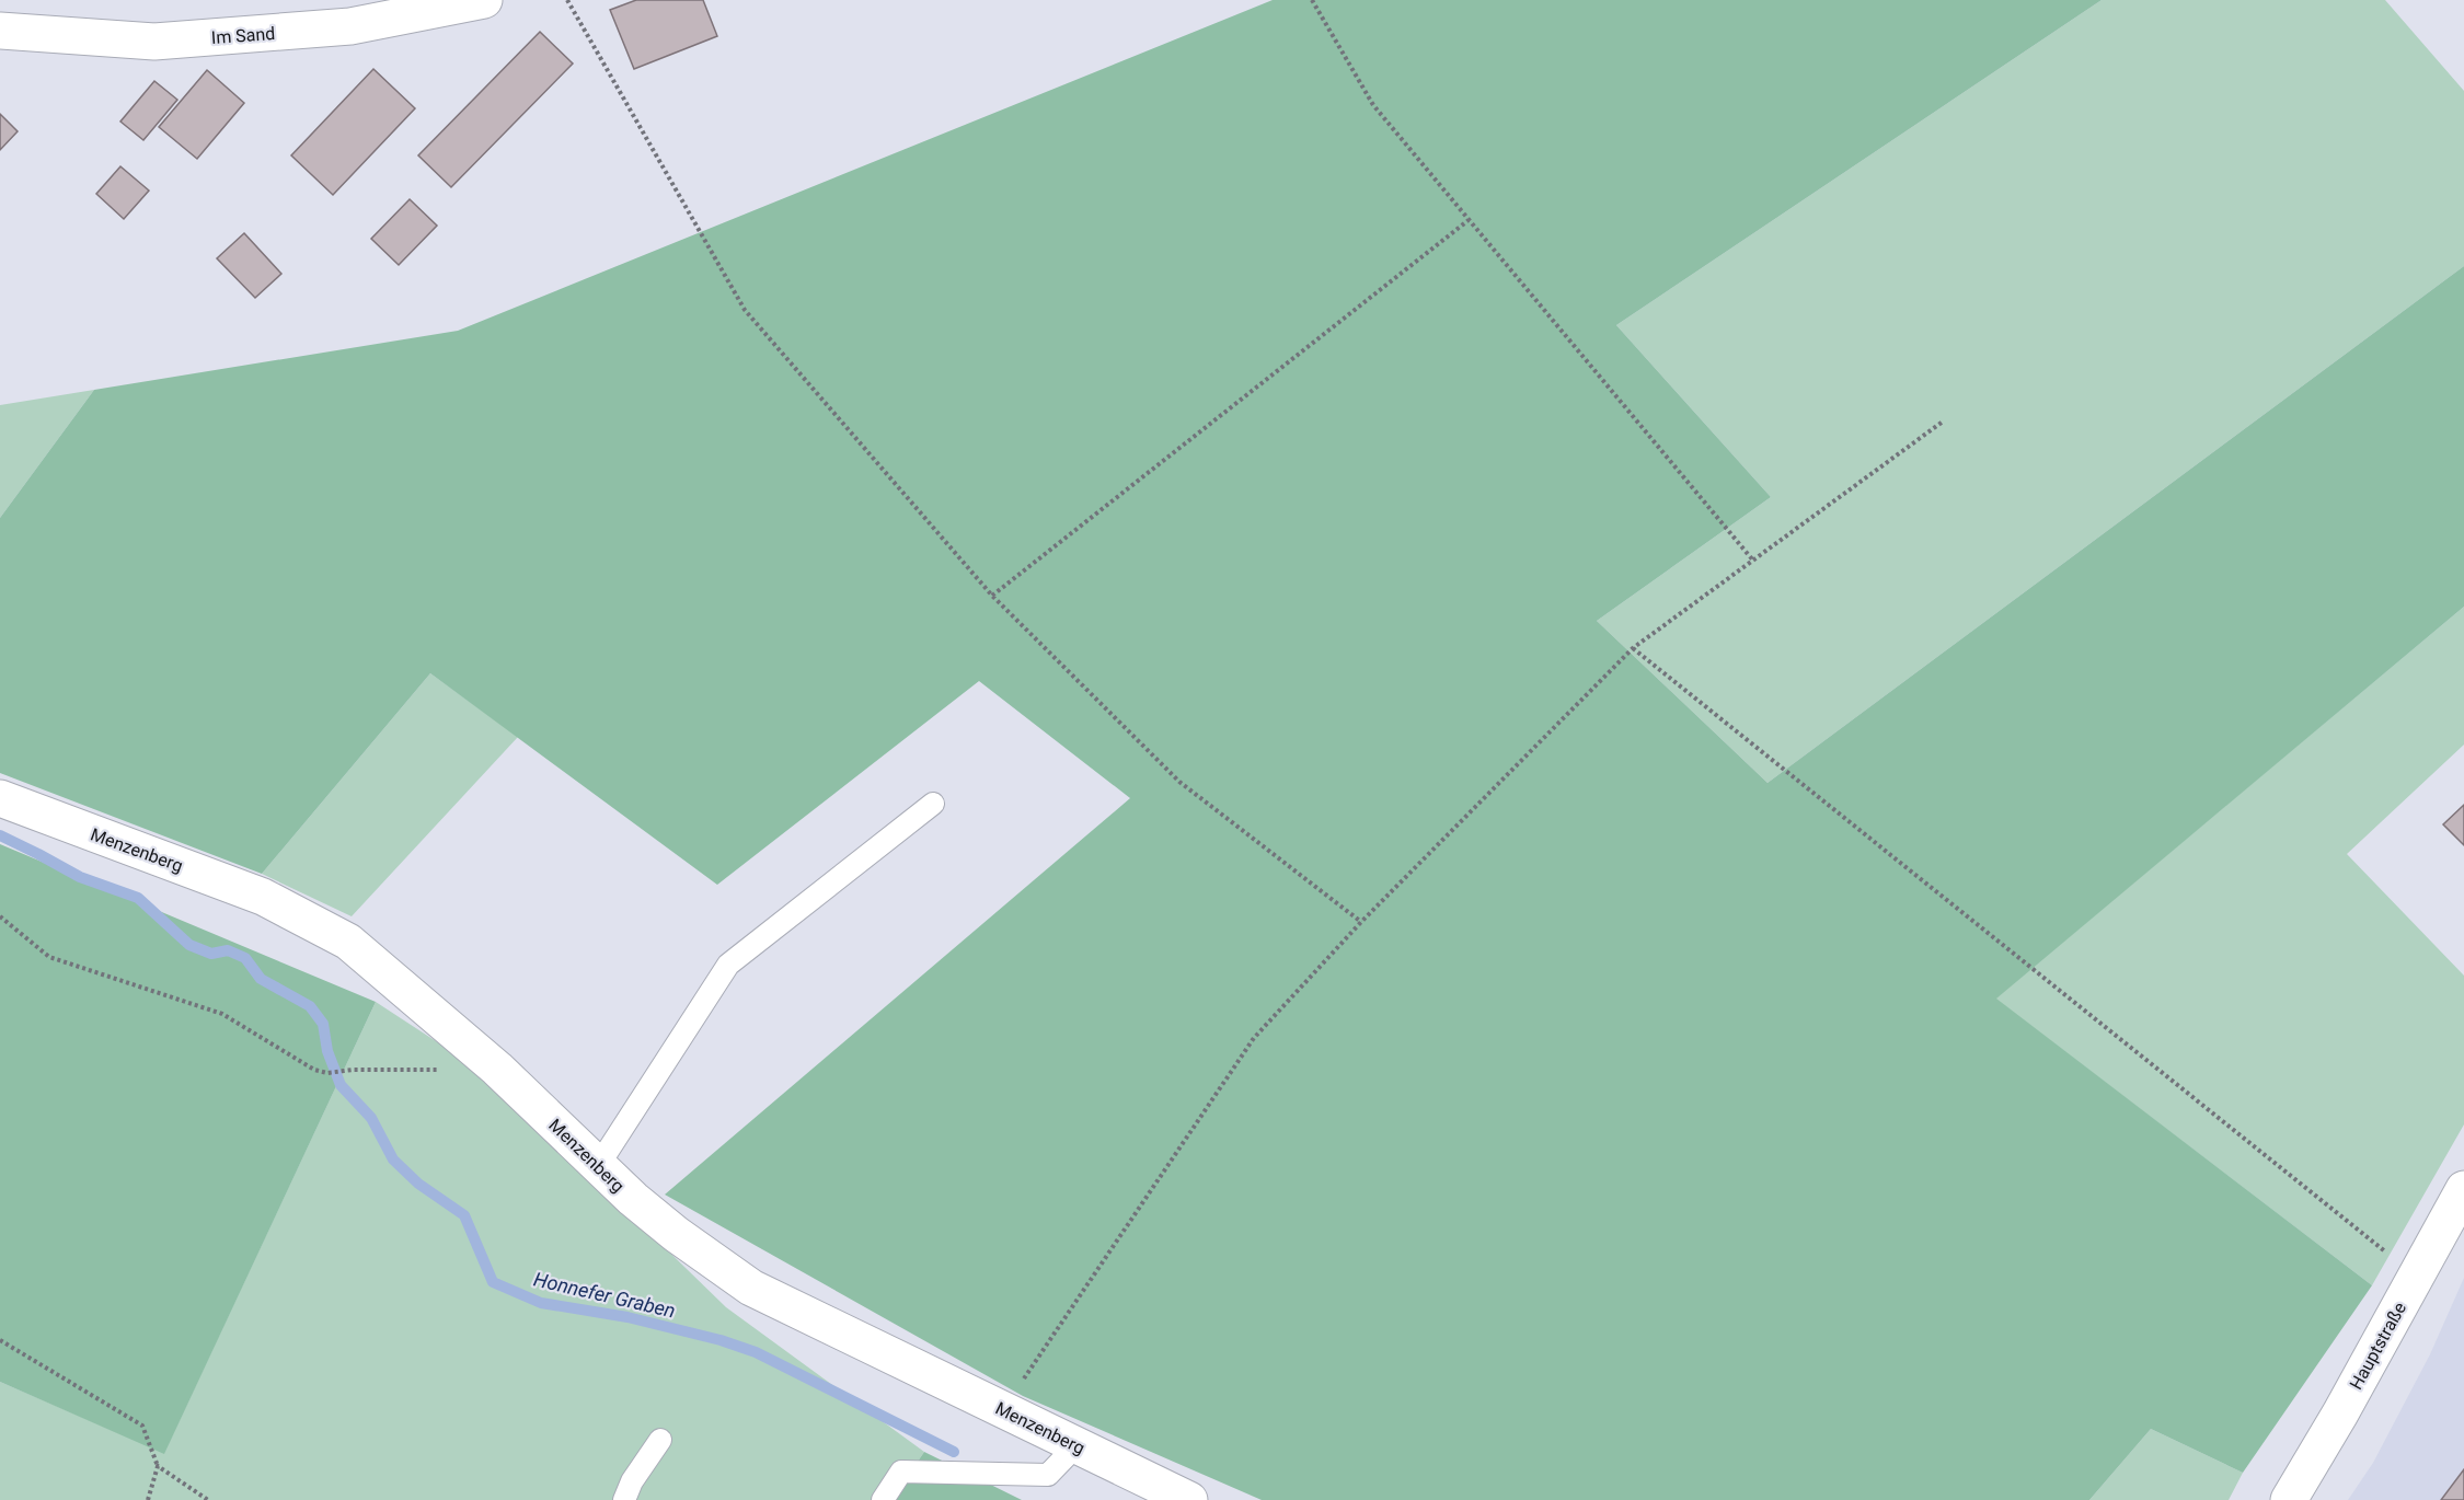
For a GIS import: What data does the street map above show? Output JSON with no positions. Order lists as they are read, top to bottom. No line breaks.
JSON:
{"streets":{"street":["Im Sand","Menzenberg","Hauptstraße"]},"water":["Honnefer Graben"]}
